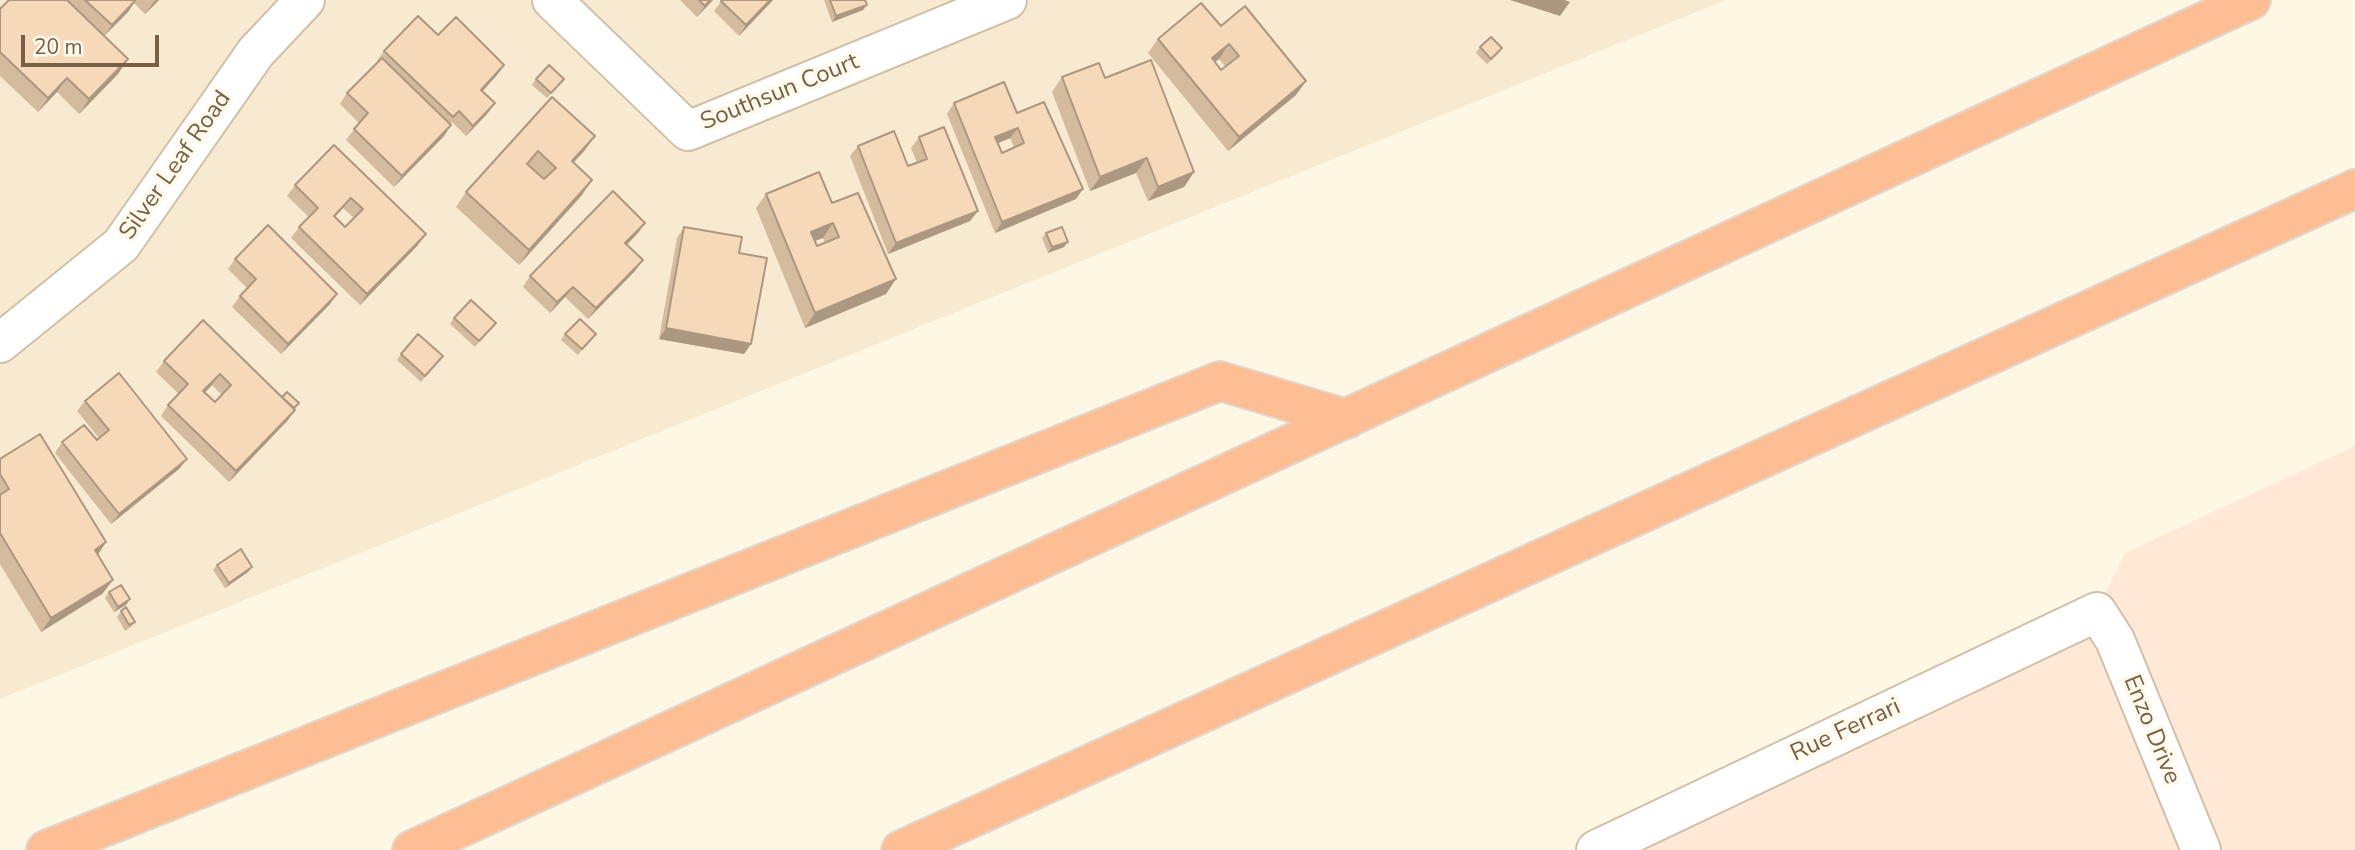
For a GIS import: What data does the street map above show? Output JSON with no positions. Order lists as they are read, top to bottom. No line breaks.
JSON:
{"streets":{"street":["Southsun Court","Silver Leaf Road","Enzo Drive","Rue Ferrari"]},"crossings":[["Enzo Drive","Rue Ferrari"]],"scale_bar":"20 m"}
